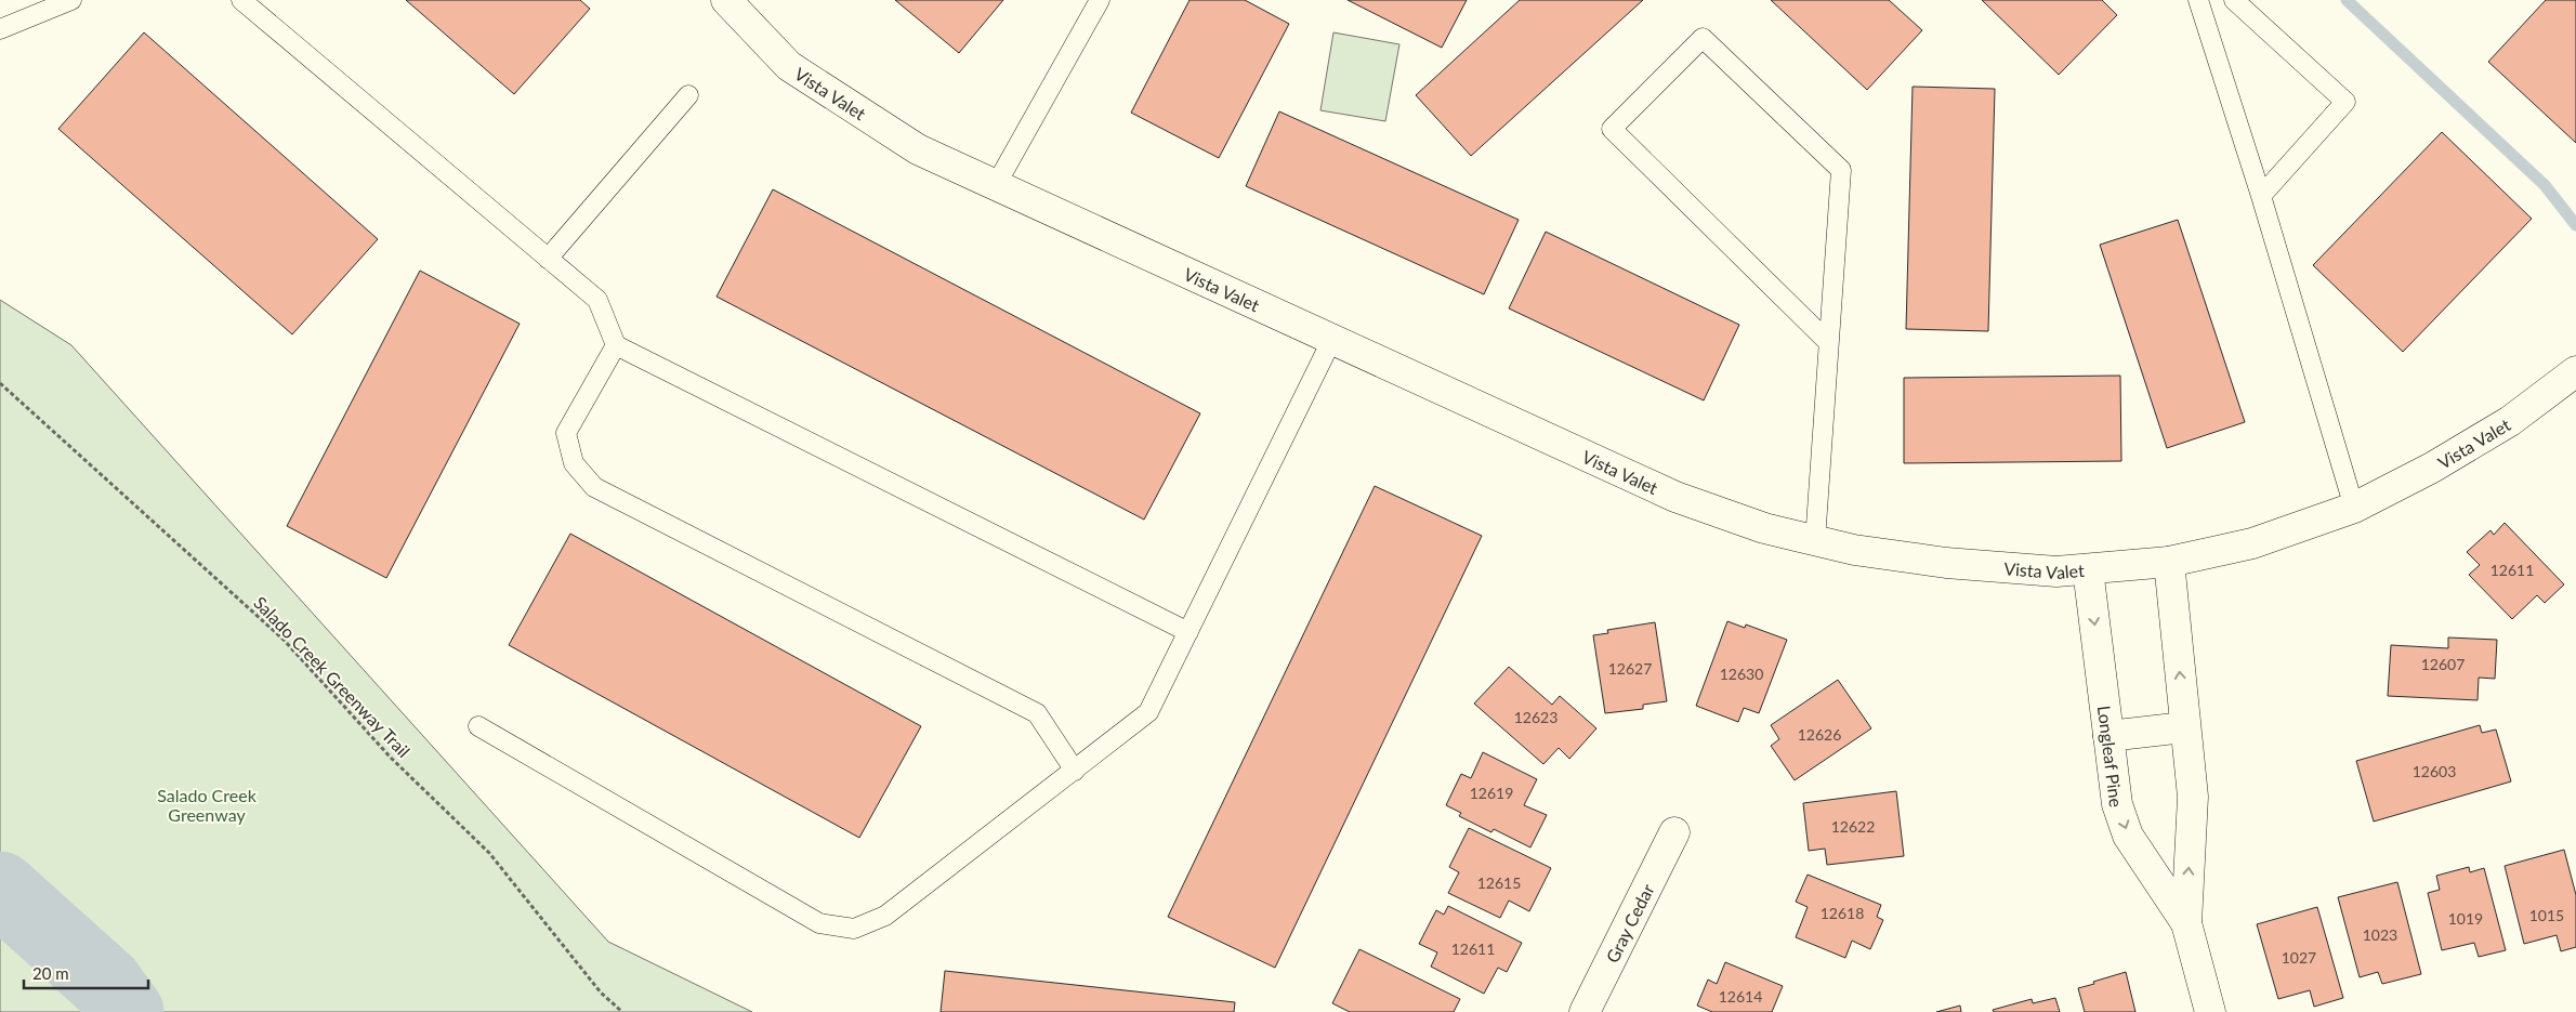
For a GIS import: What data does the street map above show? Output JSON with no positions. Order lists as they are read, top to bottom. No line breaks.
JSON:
{"streets":{"street":["Vista Valet","Longleaf Pine","Gray Cedar"],"path":["Salado Creek Greenway Trail"]},"crossings":[["Vista Valet","Longleaf Pine"]],"parks":["Salado Creek Greenway"],"house_numbers":["12611","12607","12627","12630","12623","12626","12603","12619","12622","12615","12618","1015","1019","1023","12611","1027","12614"],"scale_bar":"20 m"}
